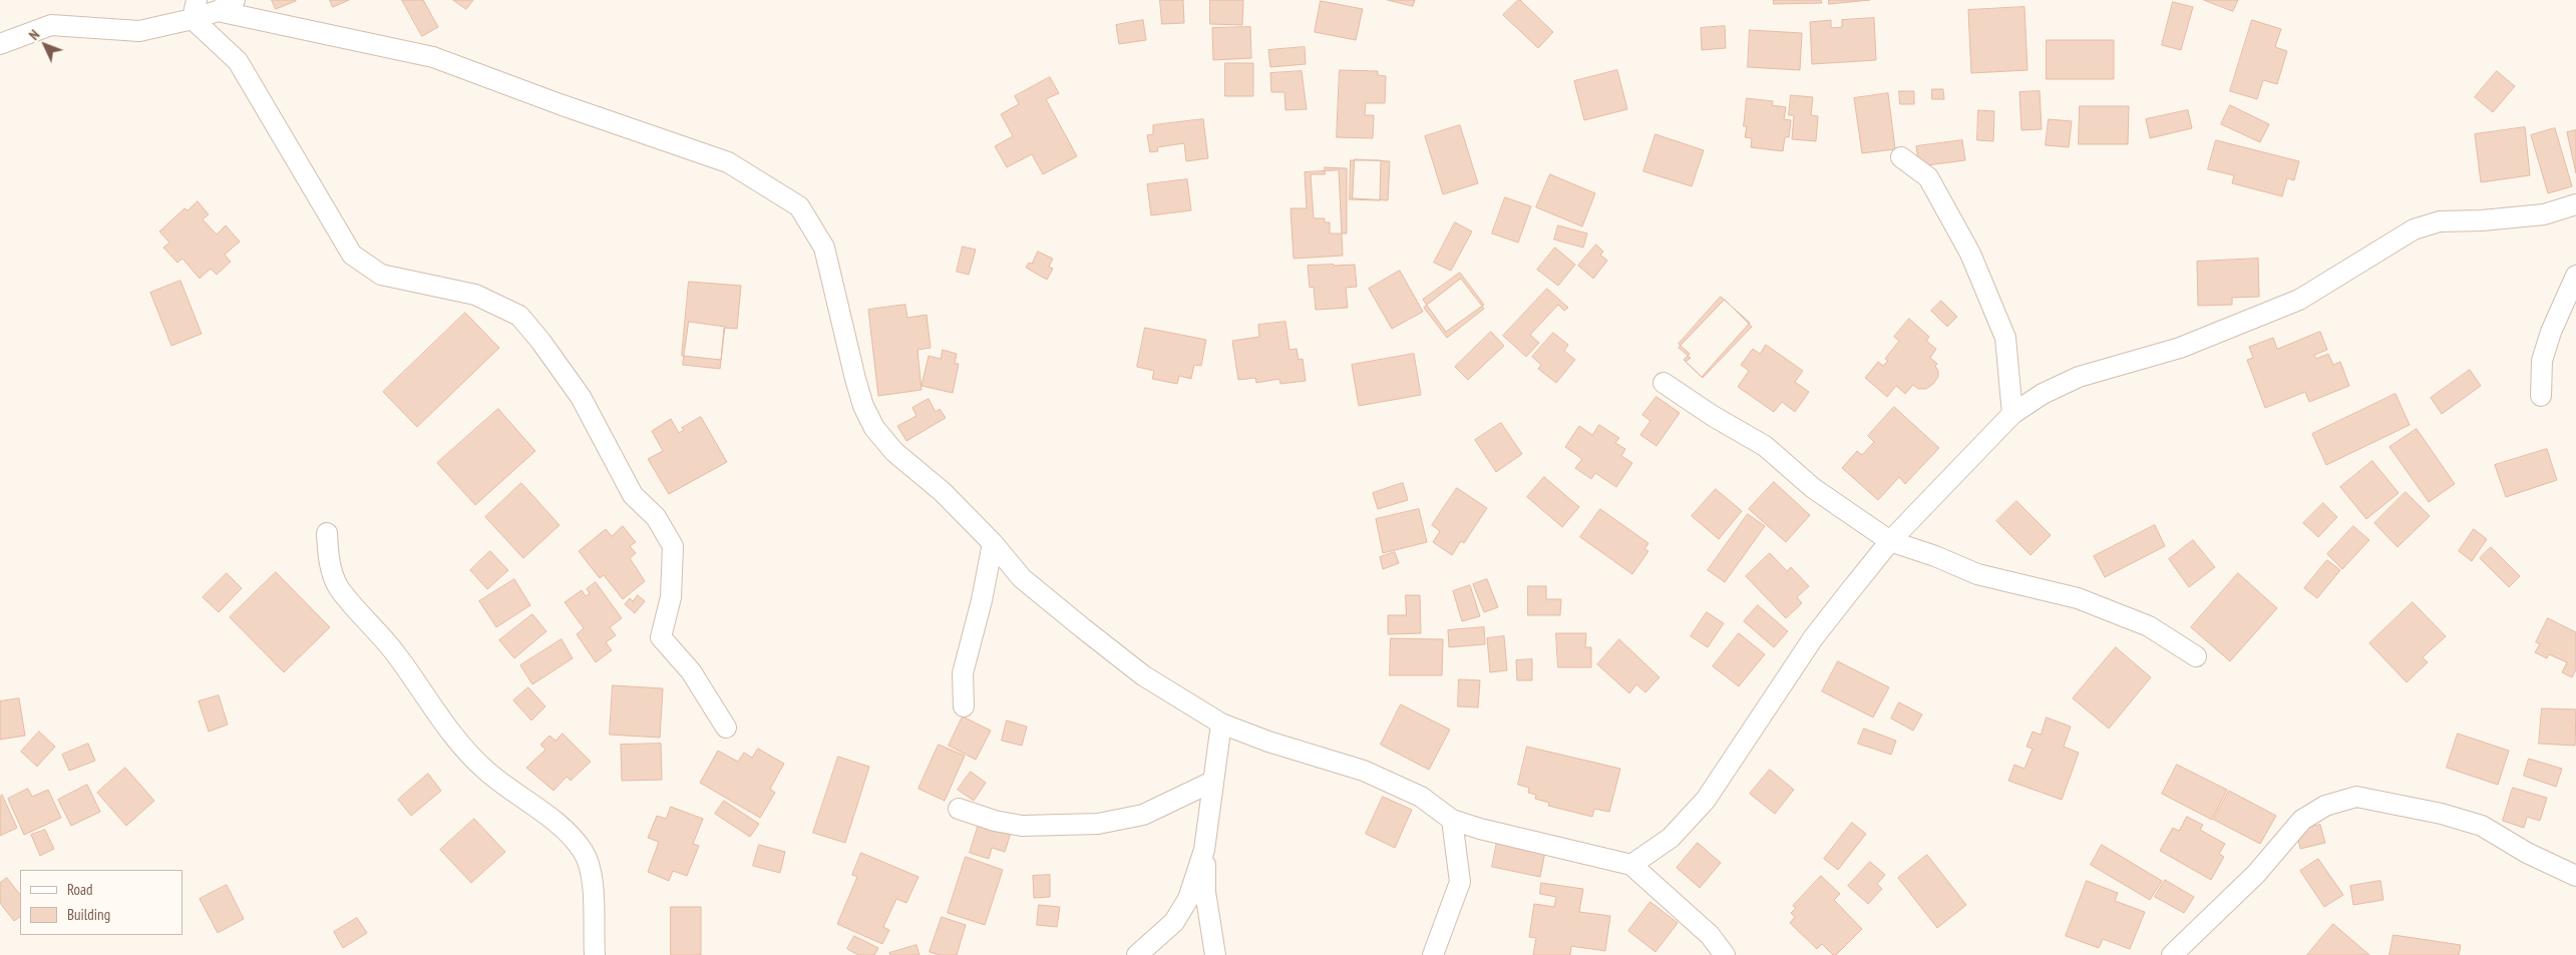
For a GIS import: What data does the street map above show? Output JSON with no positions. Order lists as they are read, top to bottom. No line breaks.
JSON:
{"legend":["Road","Building"],"north":"top left"}
